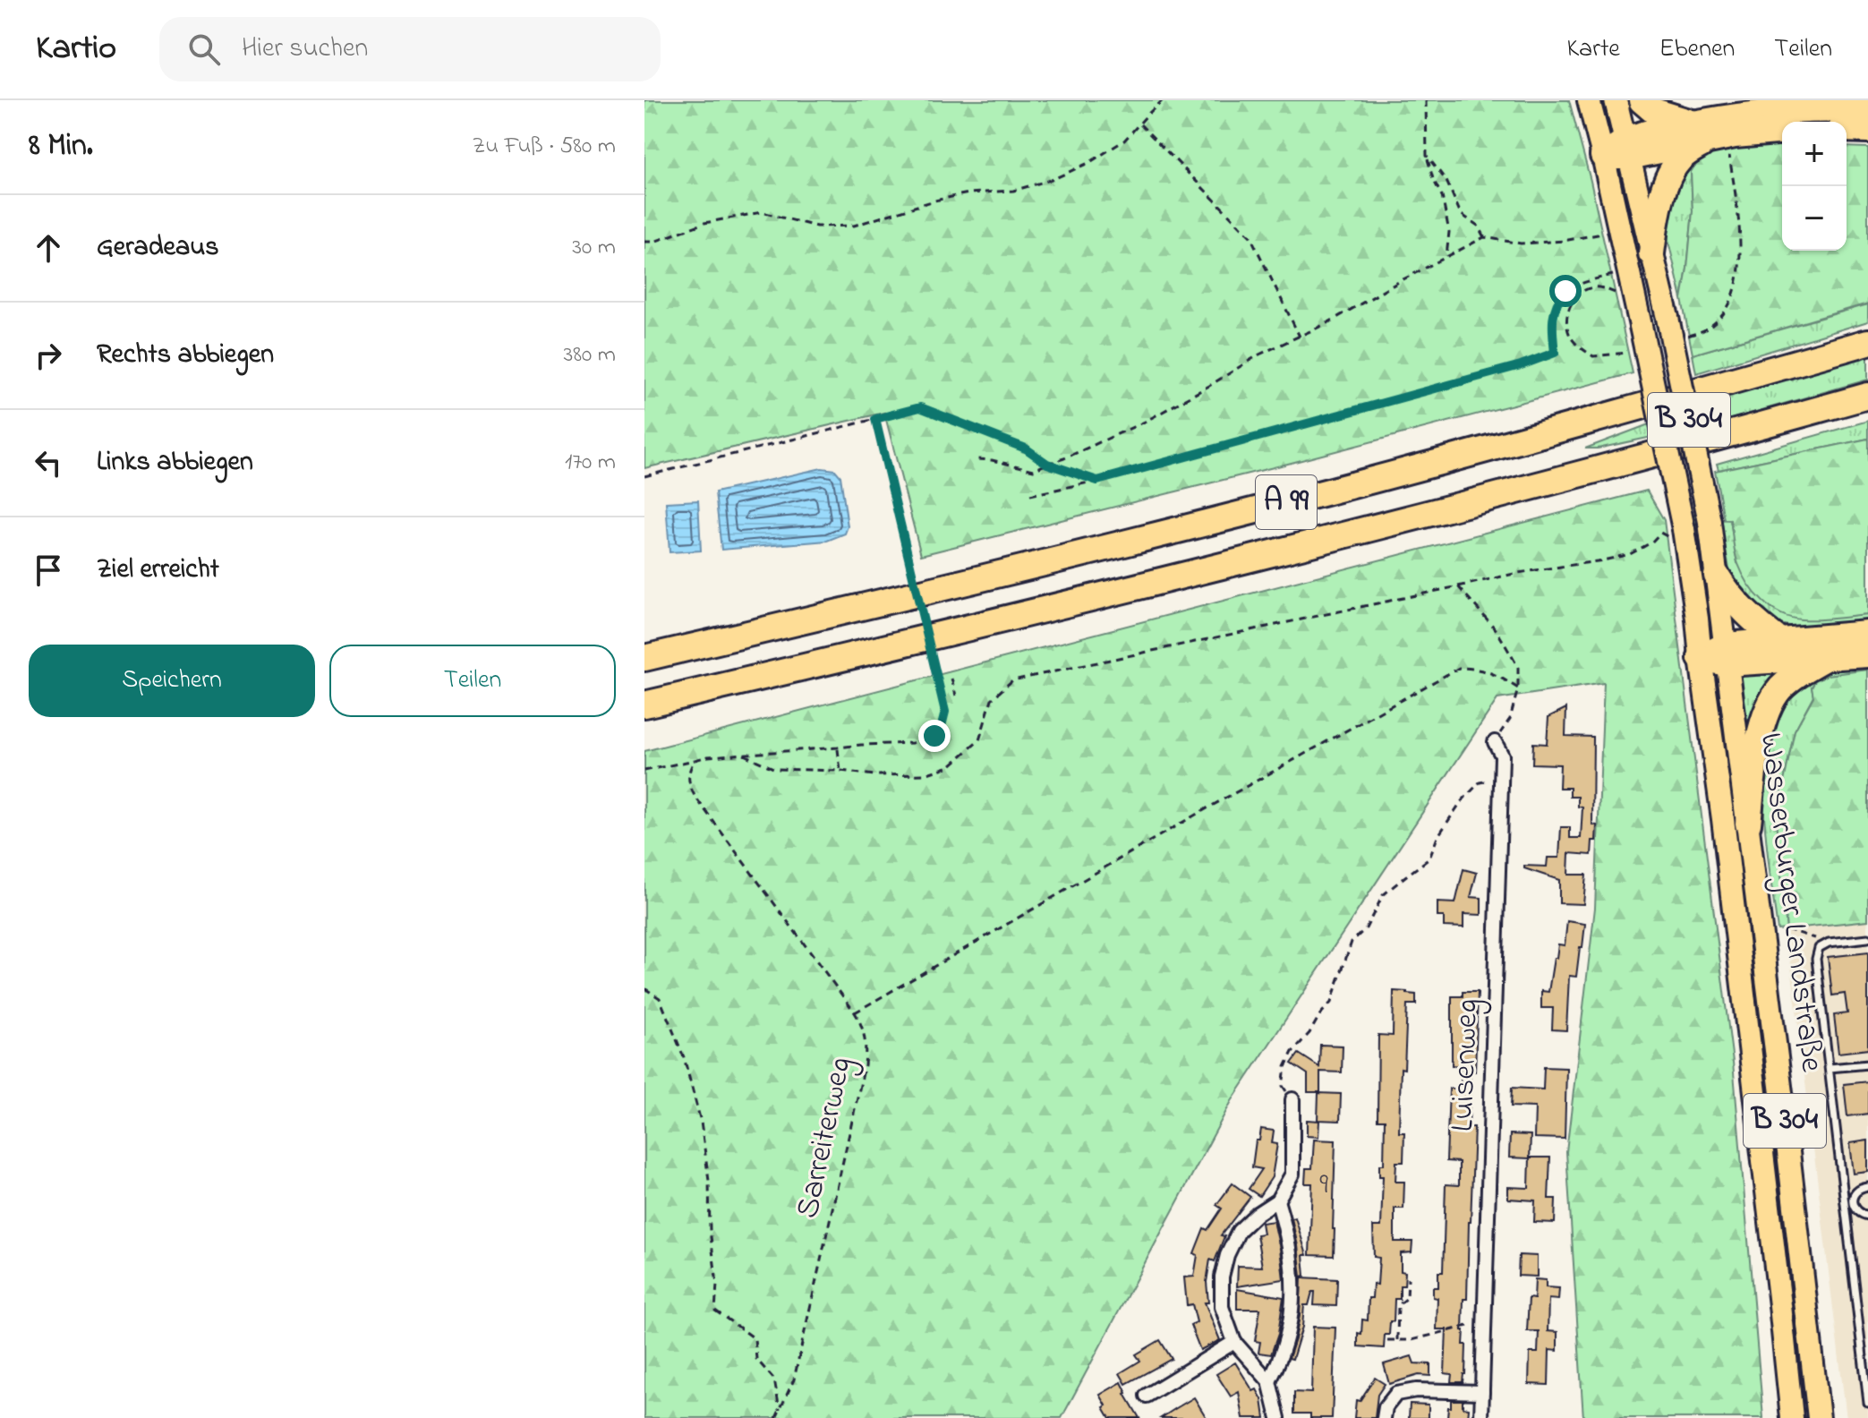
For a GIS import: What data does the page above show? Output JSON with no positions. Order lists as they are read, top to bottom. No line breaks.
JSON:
{"streets":{"highway":["A 99"],"main road":["B 304","Wasserburger Landstraße"],"street":["Luisenweg"],"path":["Sarreiterweg"]},"crossings":[["B 304","Wasserburger Landstraße"]],"house_numbers":["9"],"page":{"header":"Kartio","search":"Hier suchen","nav":["Karte","Ebenen","Teilen"],"heading":["8 Min.","Zu Fuß · 580 m"],"map_buttons":["+","−"],"list":[["Geradeaus","30 m"],["Rechts abbiegen","380 m"],["Links abbiegen","170 m"],"Ziel erreicht"],"buttons":["Speichern","Teilen"]}}
